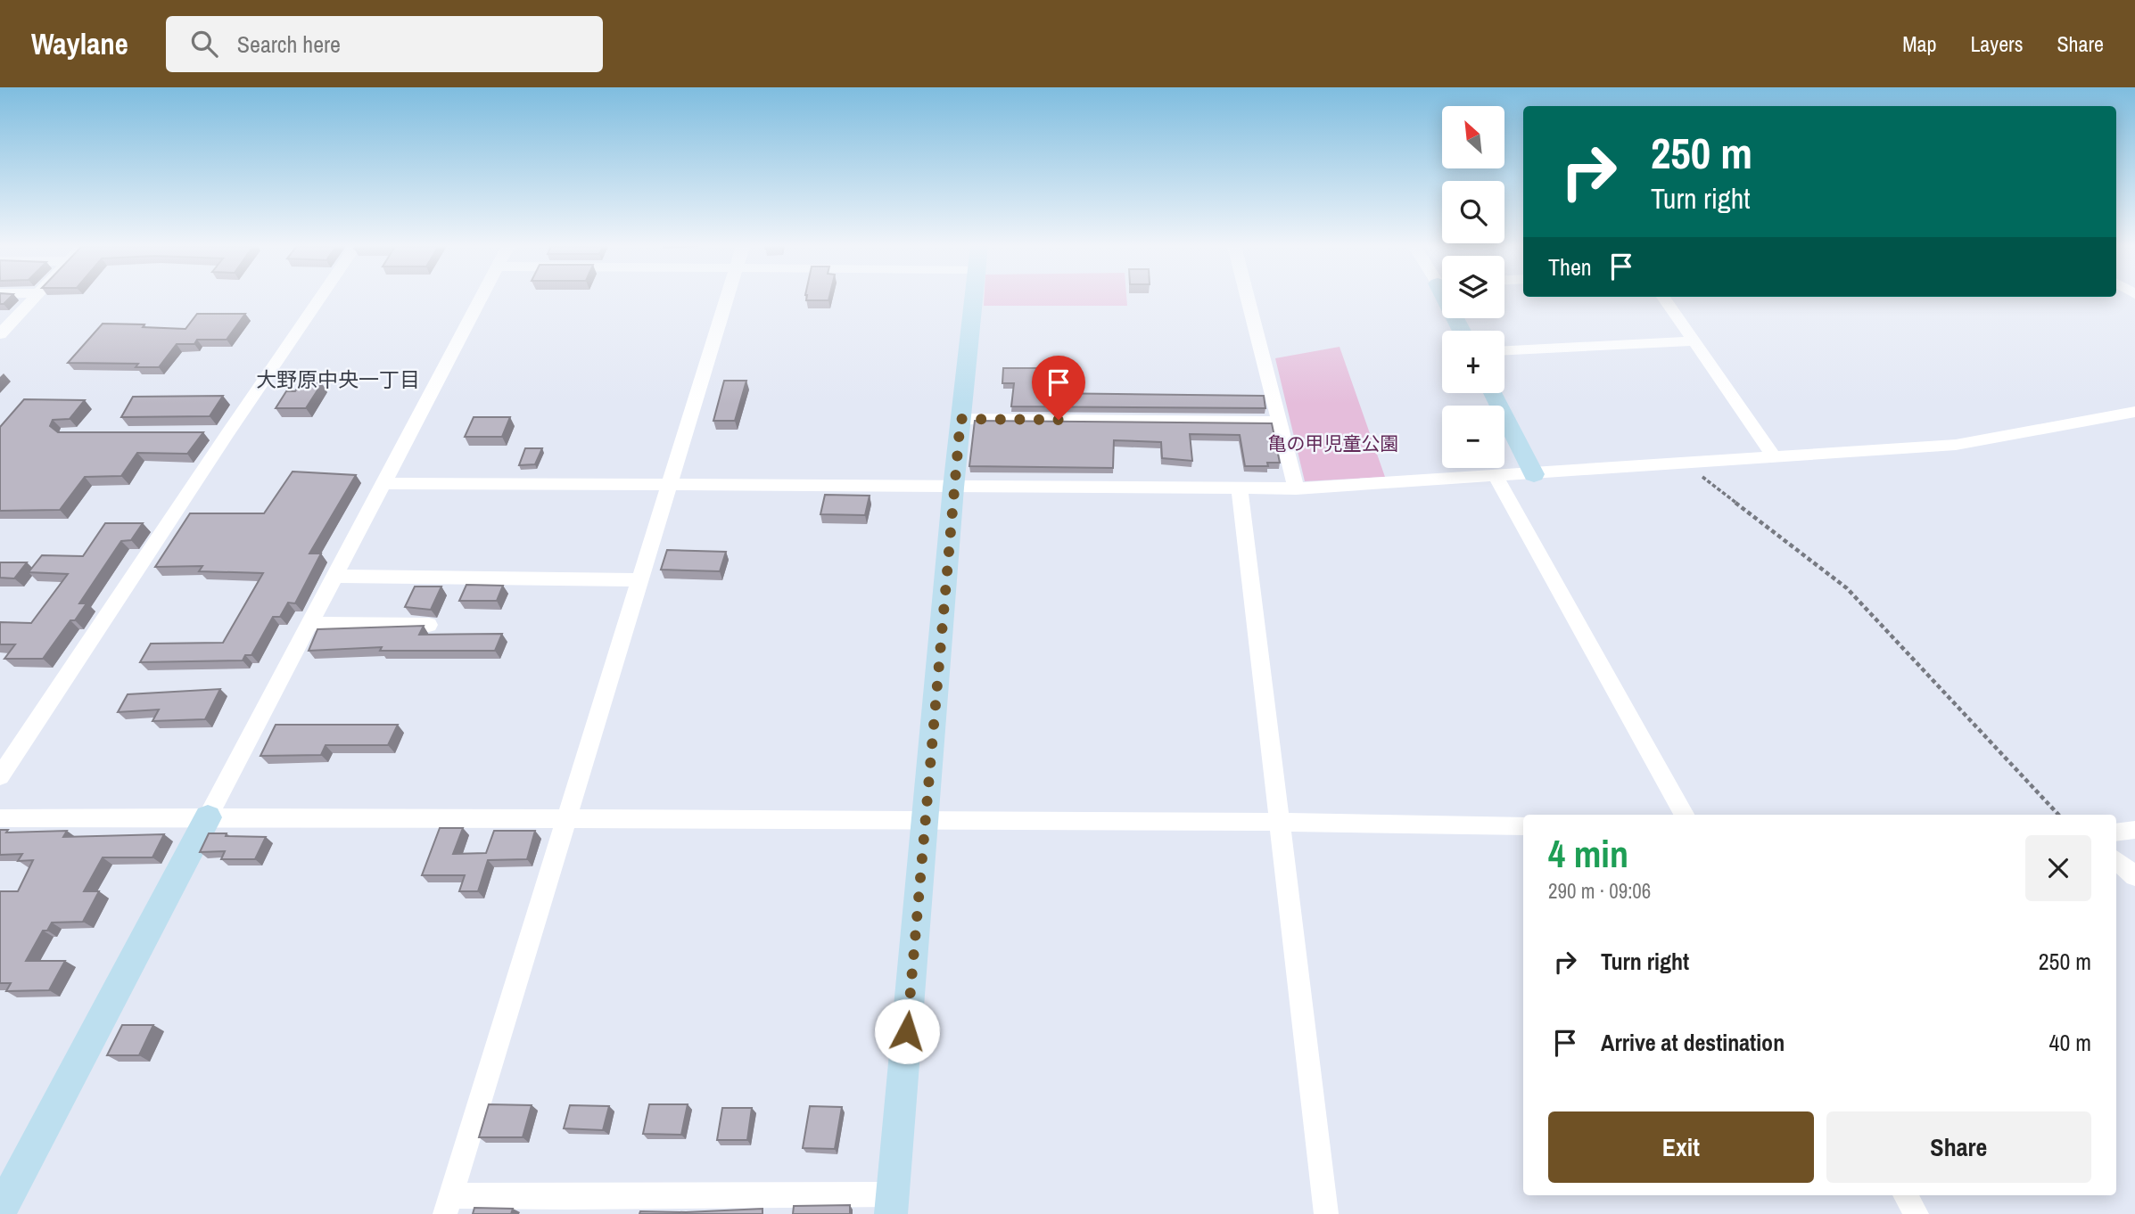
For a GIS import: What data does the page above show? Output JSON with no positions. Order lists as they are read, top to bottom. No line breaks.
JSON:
{"districts":["大野原中央一丁目"],"parks":["亀の甲児童公園"],"north":"top left","page":{"header":"Waylane","search":"Search here","nav":["Map","Layers","Share"],"map_buttons":["+","−"],"turn":["250 m","Turn right"],"then":"Then","heading":["4 min","290 m · 09:06"],"list":[{"name":"Turn right","value":"250 m"},{"name":"Arrive at destination","value":"40 m"}],"buttons":["Exit","Share"]}}
